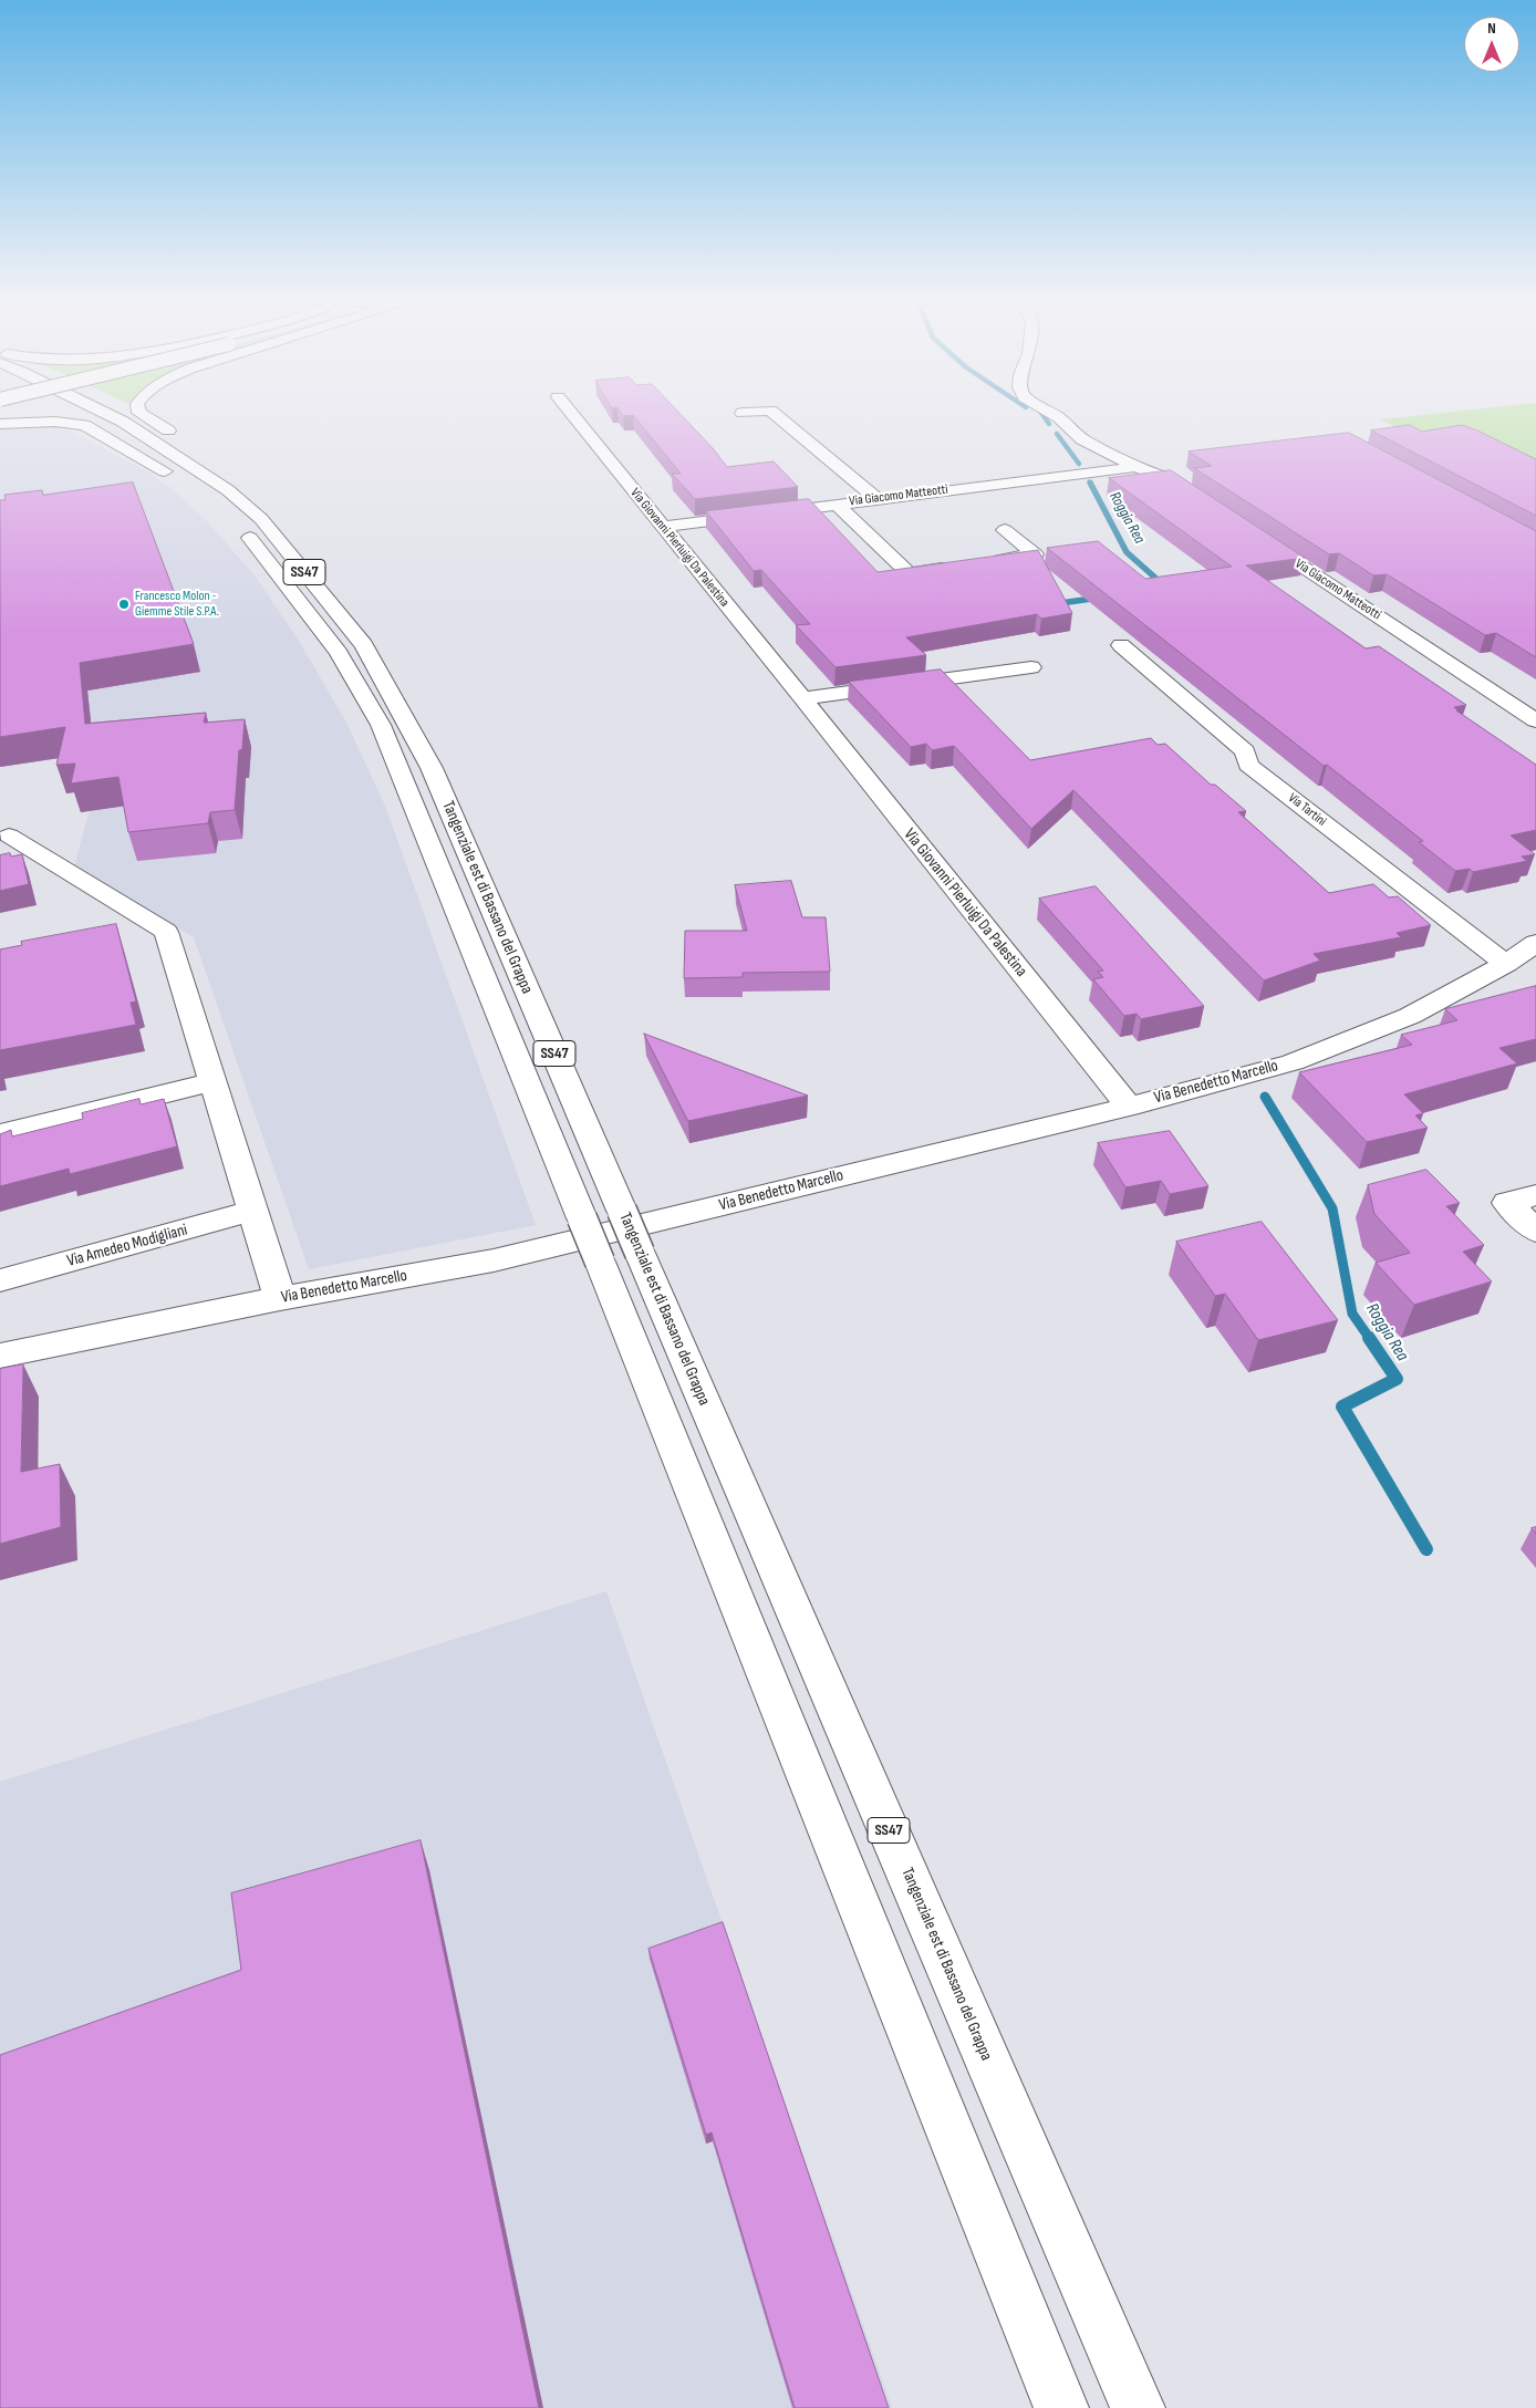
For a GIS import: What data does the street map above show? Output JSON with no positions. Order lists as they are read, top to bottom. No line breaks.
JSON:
{"streets":{"main road":["Via Giacomo Matteotti","Via Giovanni Pierluigi Da Palestina","SS47","Via Tartini","Tangenziale est di Bassano del Grappa","Via Benedetto Marcello","Via Amedeo Modigliani"]},"crossings":[["Via Giacomo Matteotti","Via Giovanni Pierluigi Da Palestina"],["Via Giovanni Pierluigi Da Palestina","Via Benedetto Marcello"],["Via Tartini","Via Benedetto Marcello"]],"water":["Roggia Rea"],"places":["Francesco Molon - Giemme Stile S.P.A."],"north":"top"}
